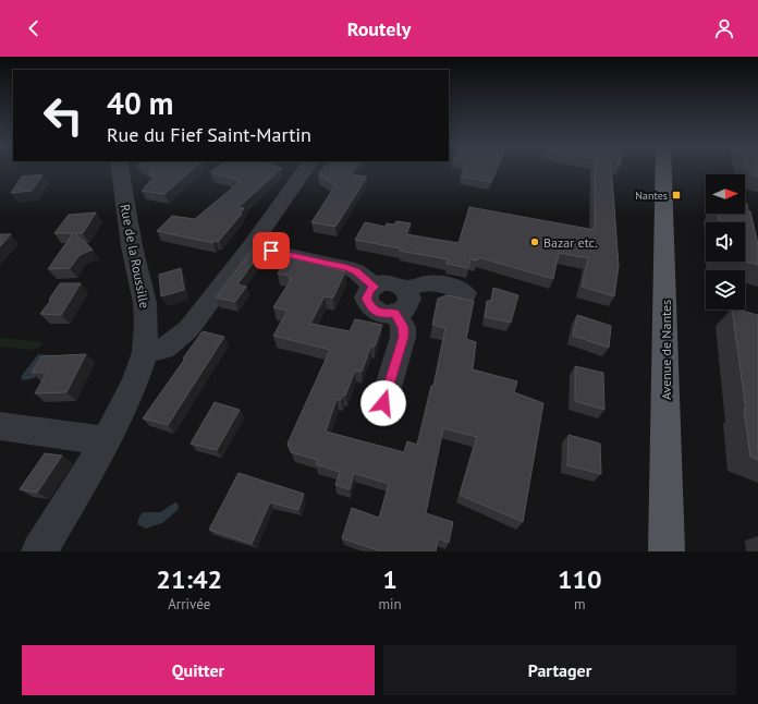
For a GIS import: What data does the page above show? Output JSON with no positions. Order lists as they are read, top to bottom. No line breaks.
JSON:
{"streets":{"main road":["Avenue de Nantes"],"street":["Rue de la Roussille"]},"places":{"transit":["Nantes"],"other":["Bazar etc."]},"north":"right","page":{"header":"Routely","turn":["40 m","Rue du Fief Saint-Martin"],"eta":["21:42","Arrivée","1","min","110","m"],"buttons":["Quitter","Partager"]}}
